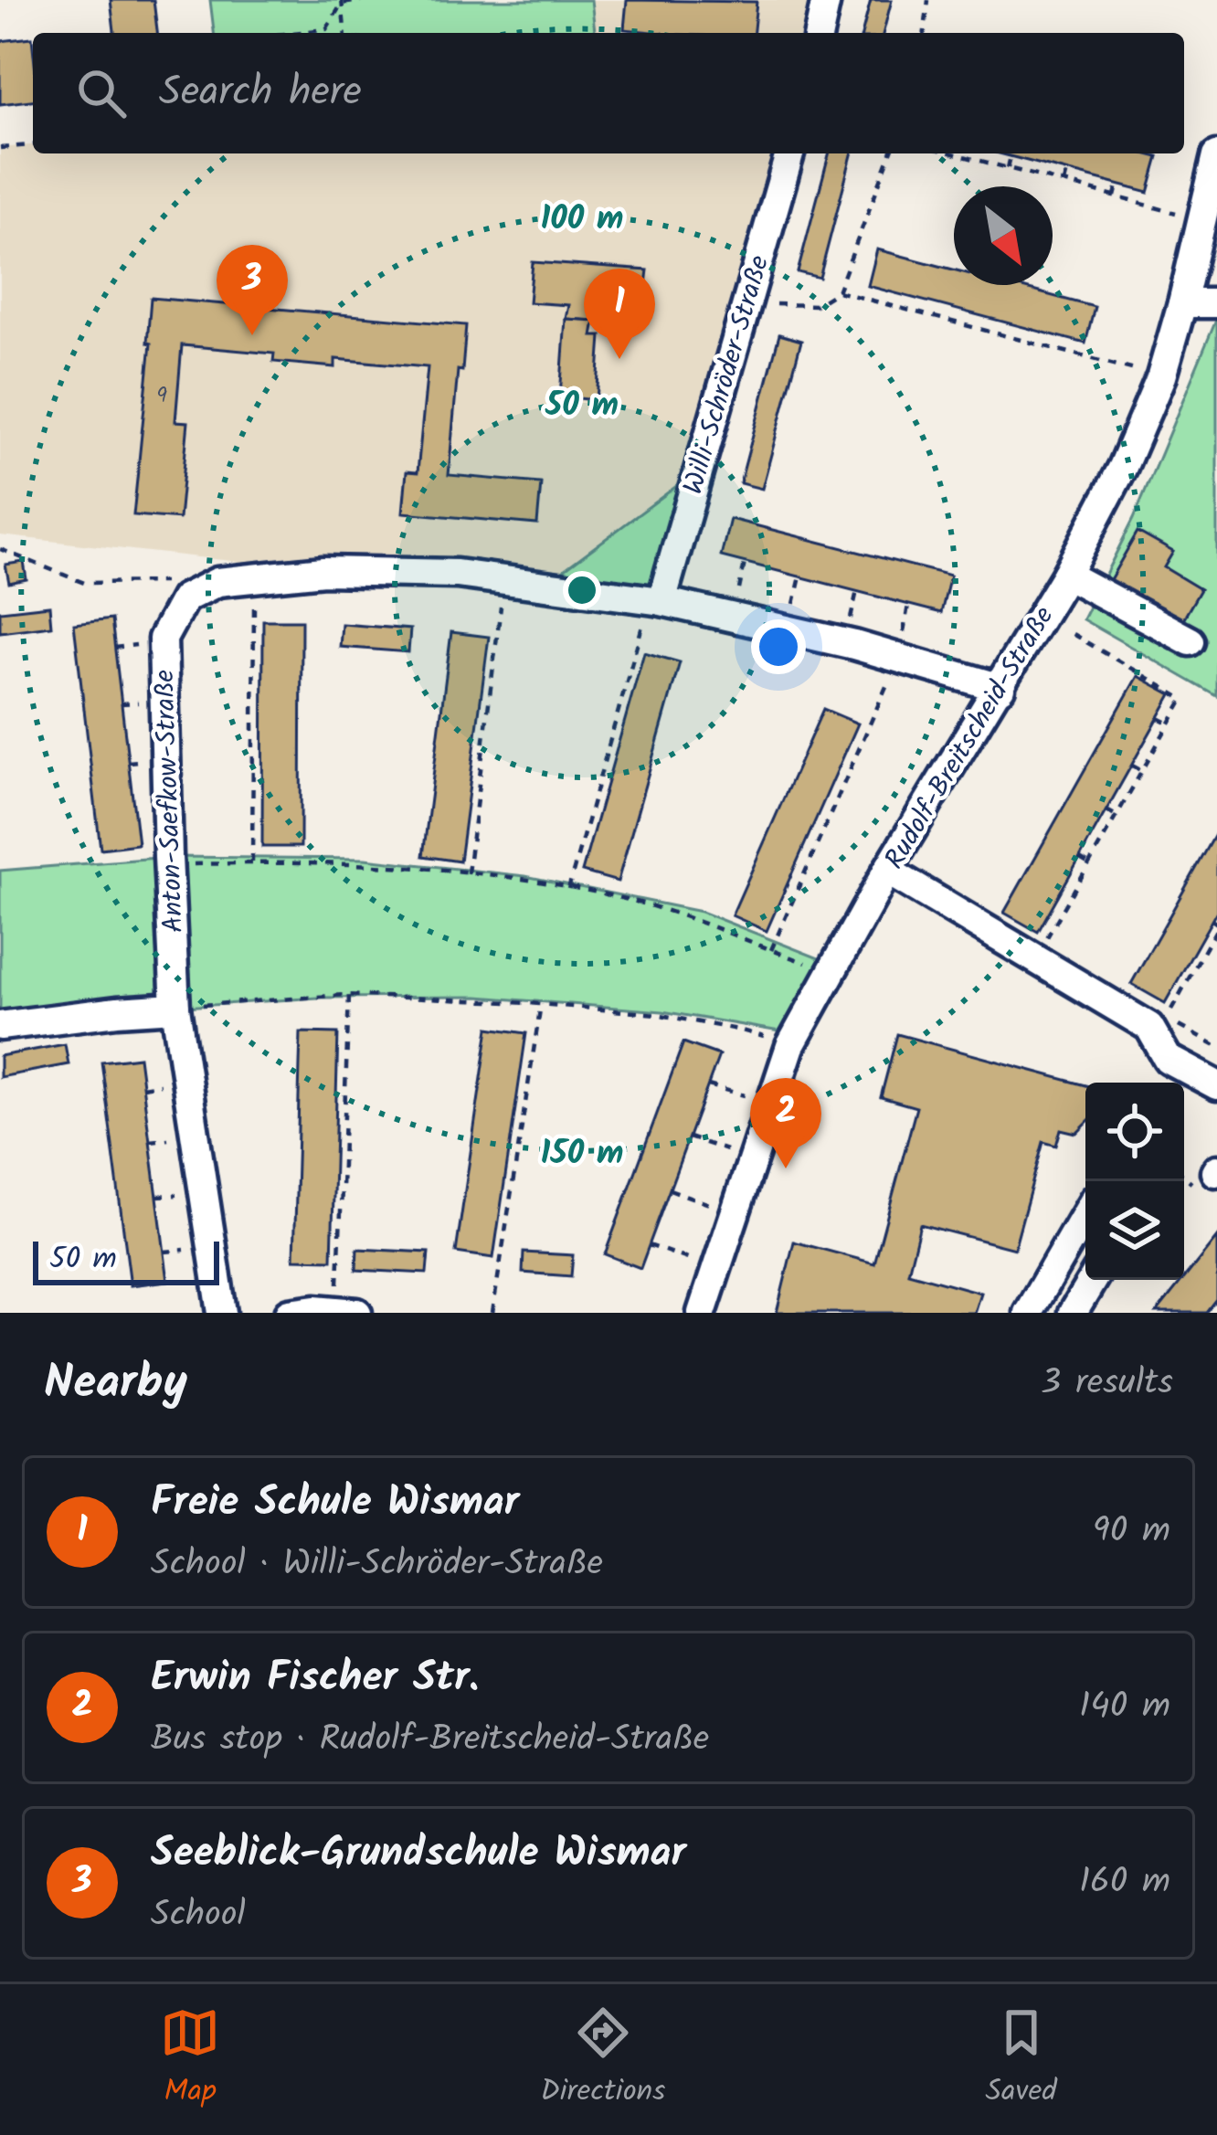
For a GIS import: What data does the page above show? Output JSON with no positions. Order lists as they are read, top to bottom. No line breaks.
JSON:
{"streets":{"street":["Willi-Schröder-Straße","Rudolf-Breitscheid-Straße","Anton-Saefkow-Straße"]},"house_numbers":["9"],"scale_bar":"50 m","north":"bottom right","page":{"search":"Search here","pins":["3","1","2"],"scale":"50 m","heading":["Nearby","3 results"],"list":[{"mark":"1","name":"Freie Schule Wismar","note":"School · Willi-Schröder-Straße","value":"90 m"},{"mark":"2","name":"Erwin Fischer Str.","note":"Bus stop · Rudolf-Breitscheid-Straße","value":"140 m"},{"mark":"3","name":"Seeblick-Grundschule Wismar","note":"School","value":"160 m"}],"nav":["Map","Directions","Saved"]},"rings":["100 m","50 m","150 m"]}
